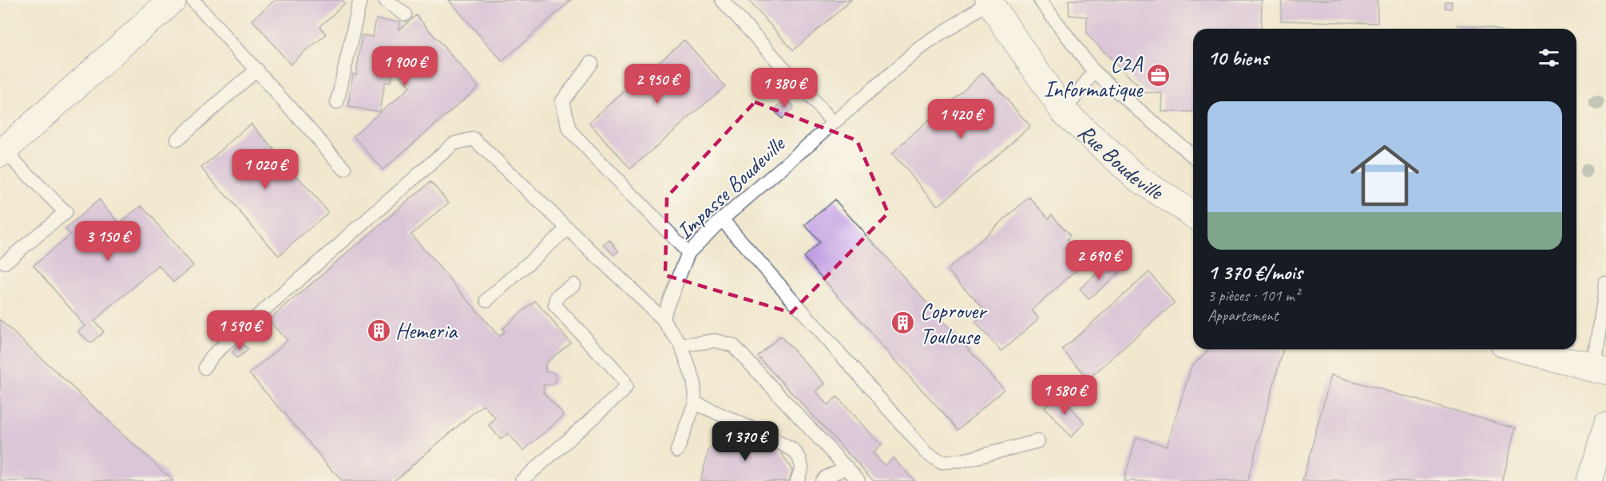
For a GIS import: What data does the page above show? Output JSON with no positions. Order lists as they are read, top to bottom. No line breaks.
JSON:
{"streets":{"street":["Rue Boudeville"],"lane":["Impasse Boudeville"]},"crossings":[["Rue Boudeville","Impasse Boudeville"]],"places":{"office":["C2A Informatique"],"building":["Coprover Toulouse","Hemeria"]},"page":{"heading":"10 biens","price":["1 900 €","2 950 €","1 380 €","1 420 €","1 020 €","3 150 €","2 690 €","1 590 €","1 580 €","1 370 €"],"list":[{"name":"1 370 €/mois","note":"3 pièces · 101 m² · Appartement"}]}}
